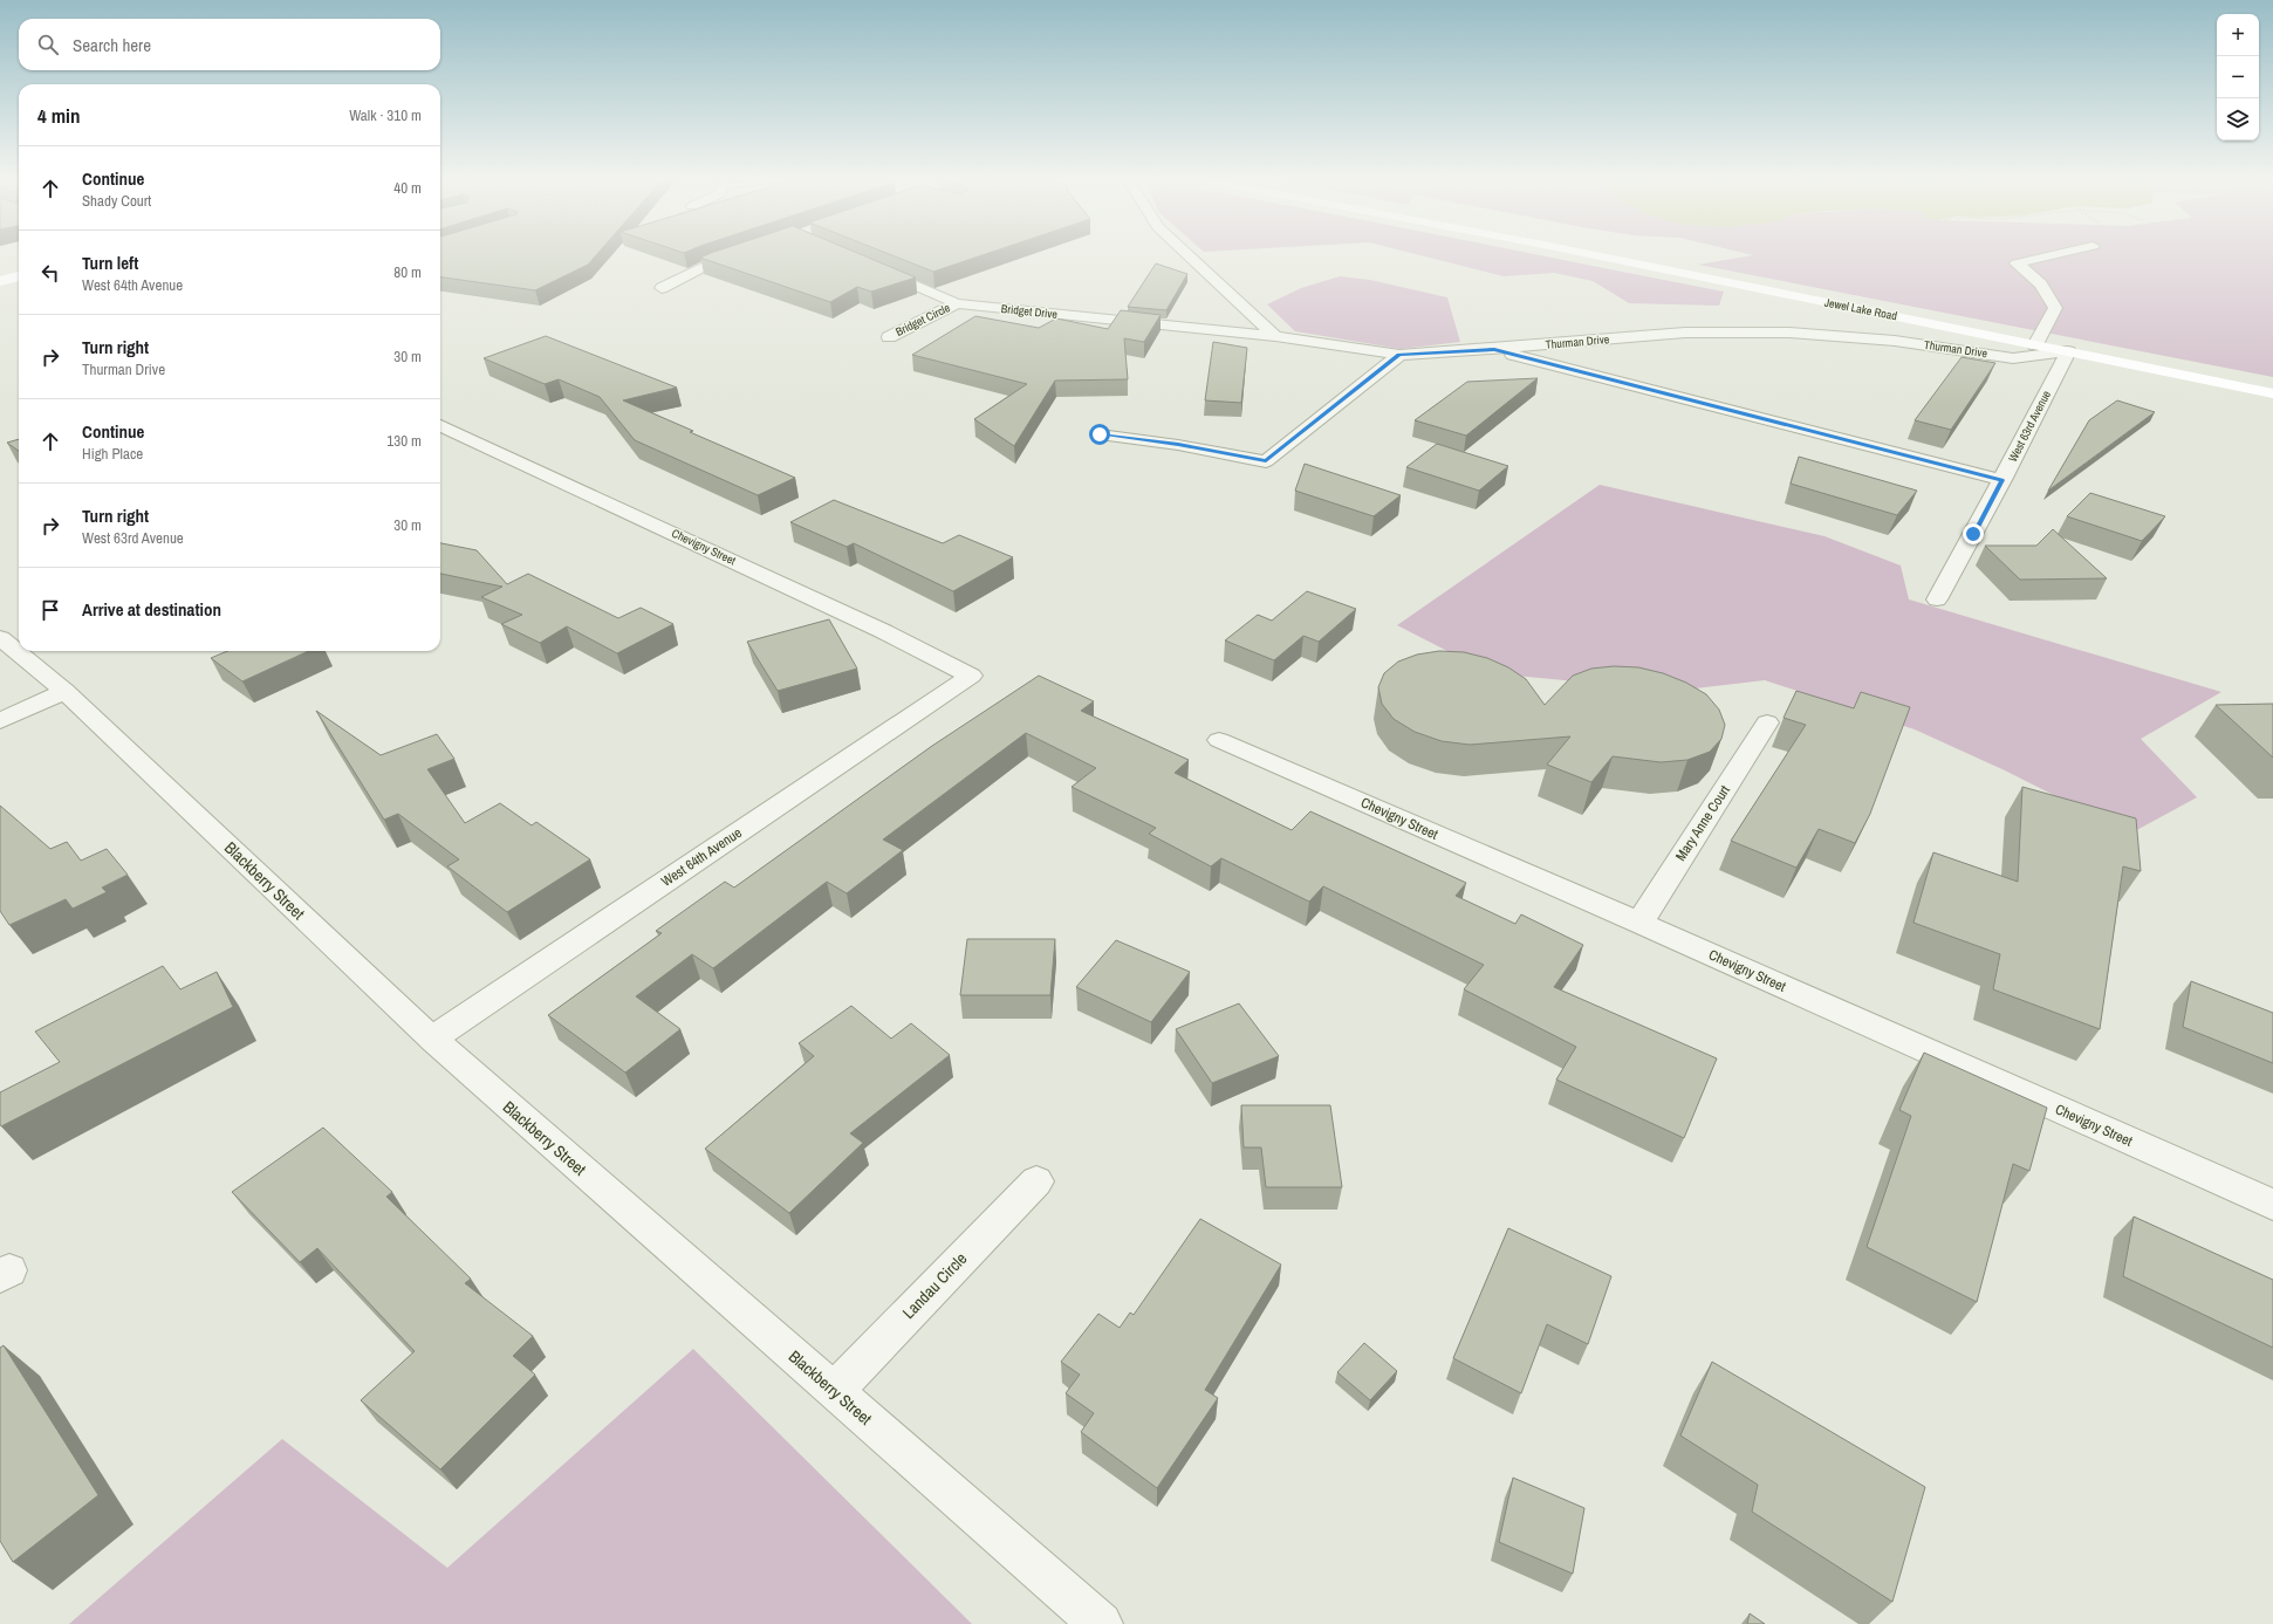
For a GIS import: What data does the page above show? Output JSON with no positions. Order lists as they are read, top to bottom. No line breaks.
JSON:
{"streets":{"main road":["Jewel Lake Road"],"street":["Bridget Drive","Bridget Circle","Thurman Drive","West 63rd Avenue","Chevigny Street","Mary Anne Court","West 64th Avenue","Blackberry Street","Landau Circle"]},"crossings":[["Jewel Lake Road","Thurman Drive"],["Jewel Lake Road","West 63rd Avenue"],["Bridget Drive","Bridget Circle"],["Bridget Drive","Thurman Drive"],["Thurman Drive","West 63rd Avenue"],["Chevigny Street","Mary Anne Court"],["Chevigny Street","West 64th Avenue"],["West 64th Avenue","Blackberry Street"],["Blackberry Street","Landau Circle"]],"page":{"map_buttons":["+","−"],"search":"Search here","heading":["4 min","Walk · 310 m"],"list":[["Continue","Shady Court","40 m"],["Turn left","West 64th Avenue","80 m"],["Turn right","Thurman Drive","30 m"],["Continue","High Place","130 m"],["Turn right","West 63rd Avenue","30 m"],"Arrive at destination"]}}
